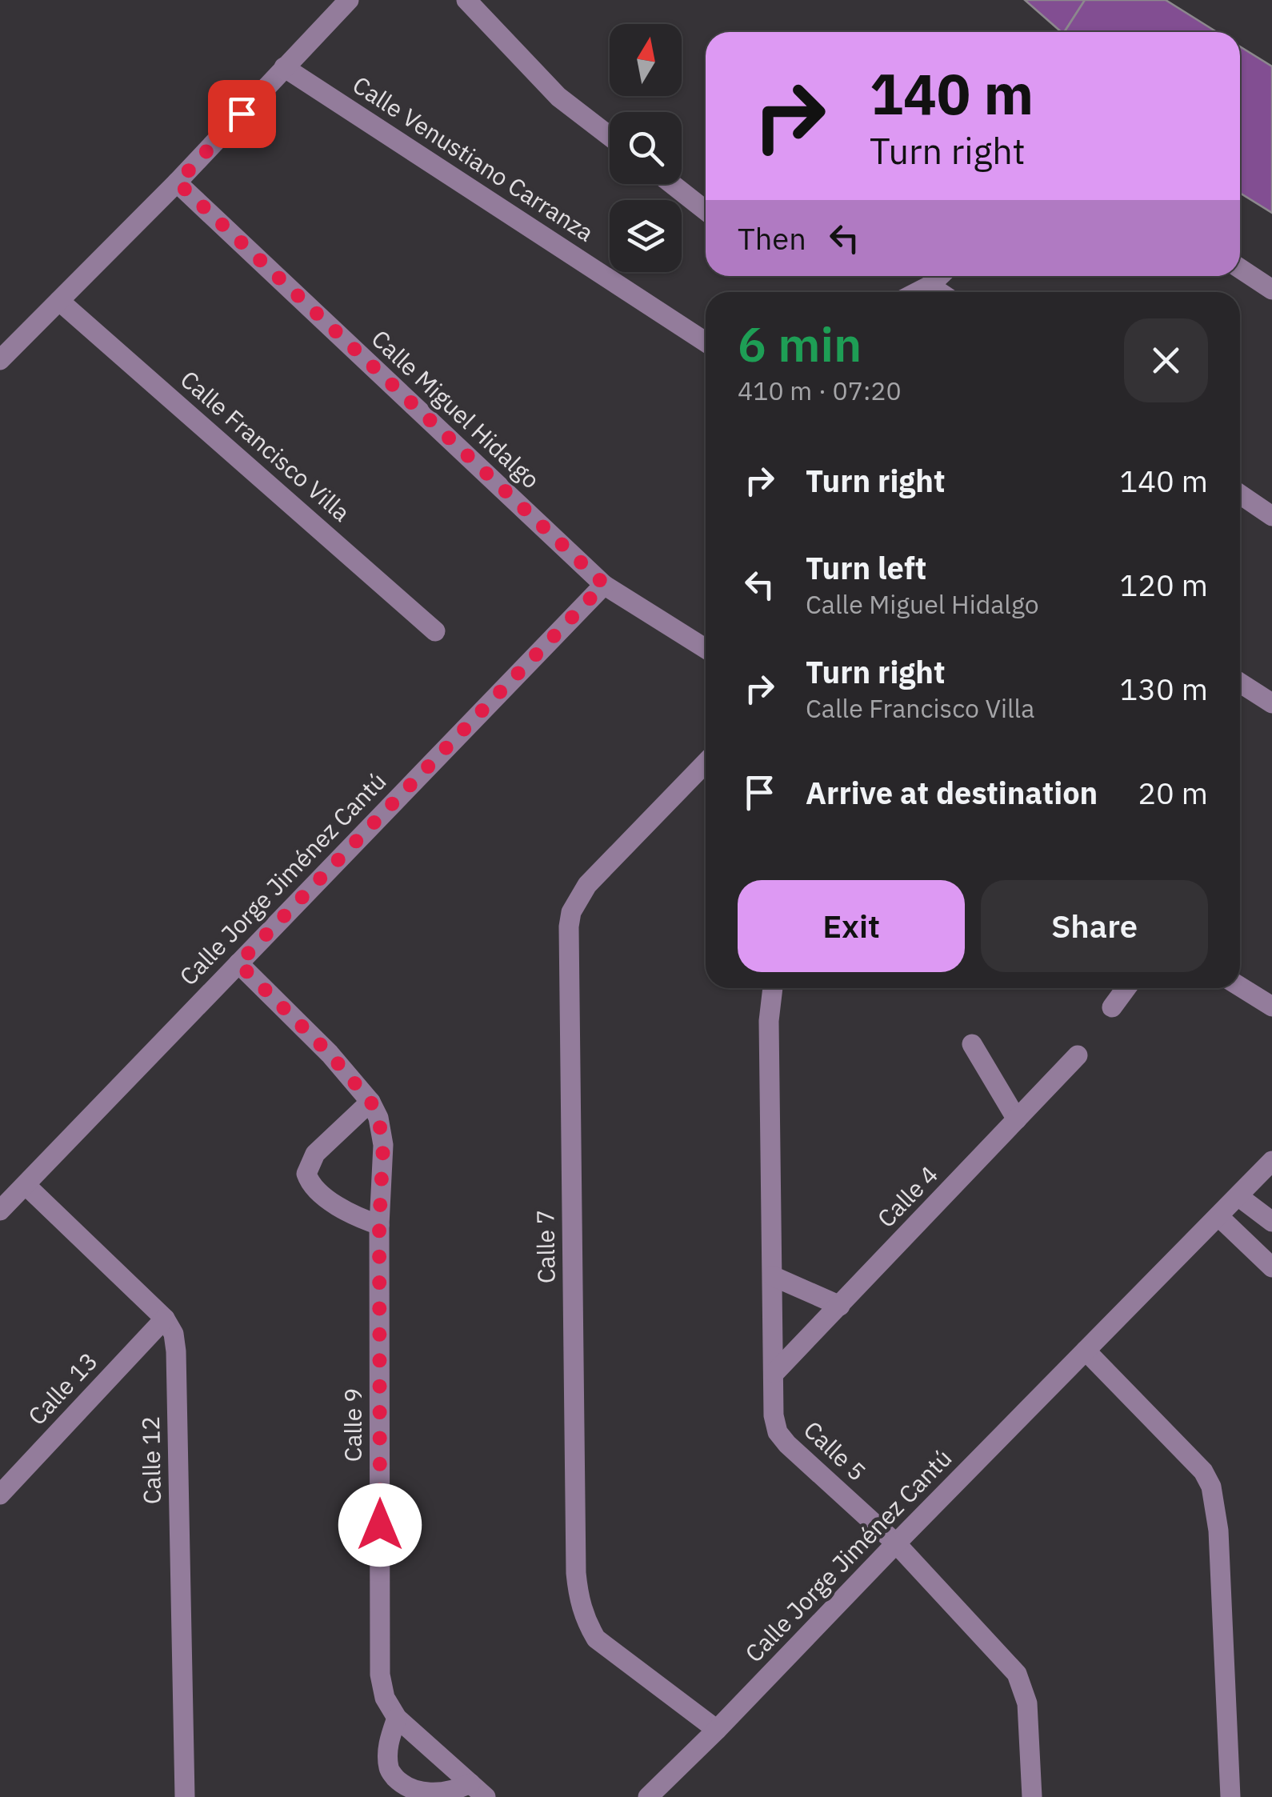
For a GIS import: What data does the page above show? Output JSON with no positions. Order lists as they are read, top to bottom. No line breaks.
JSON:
{"streets":{"street":["Calle Venustiano Carranza","Calle Miguel Hidalgo","Calle Francisco Villa","Calle Jorge Jiménez Cantú","Calle 4","Calle 7","Calle 13","Calle 9","Calle 5","Calle 12"]},"crossings":[["Calle Miguel Hidalgo","Calle Jorge Jiménez Cantú"],["Calle Jorge Jiménez Cantú","Calle 7"],["Calle Jorge Jiménez Cantú","Calle 9"],["Calle Jorge Jiménez Cantú","Calle 5"],["Calle Jorge Jiménez Cantú","Calle 12"],["Calle 4","Calle 5"],["Calle 13","Calle 12"]],"north":"top","page":{"turn":["140 m","Turn right"],"then":"Then","heading":["6 min","410 m · 07:20"],"list":[{"name":"Turn right","value":"140 m"},{"name":"Turn left","note":"Calle Miguel Hidalgo","value":"120 m"},{"name":"Turn right","note":"Calle Francisco Villa","value":"130 m"},{"name":"Arrive at destination","value":"20 m"}],"buttons":["Exit","Share"]}}
